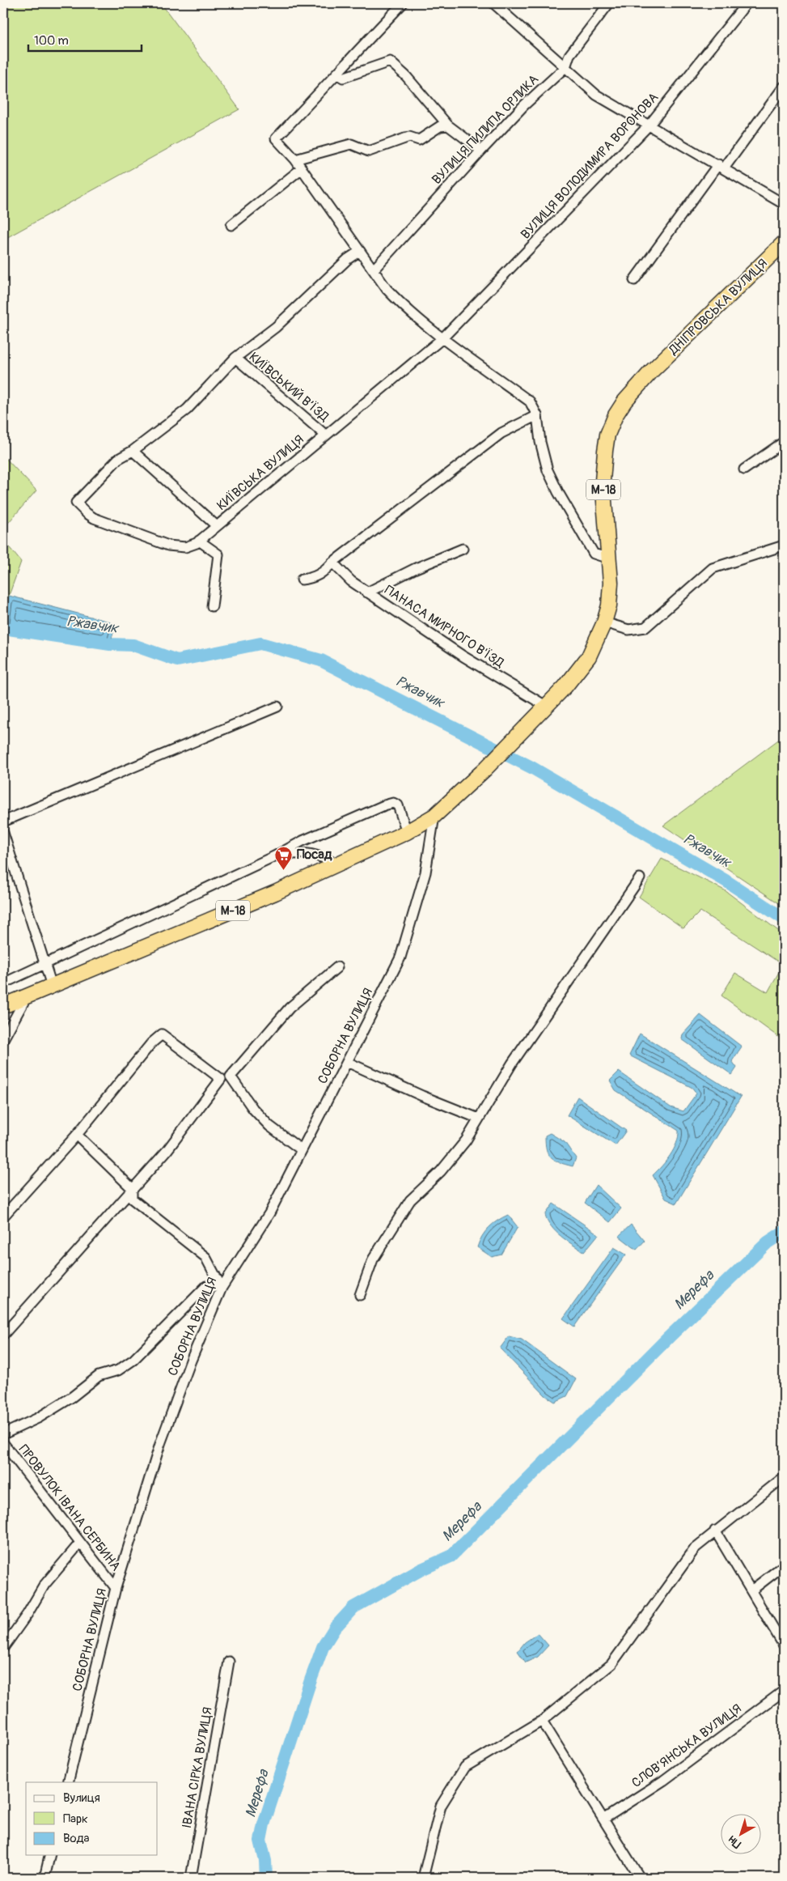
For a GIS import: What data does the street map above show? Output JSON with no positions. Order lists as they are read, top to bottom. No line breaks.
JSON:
{"streets":{"highway":["ДНІПРОВСЬКА ВУЛИЦЯ","М-18"],"street":["ВУЛИЦЯ ПИЛИПА ОРЛИКА","ВУЛИЦЯ ВОЛОДИМИРА ВОРОНОВА","КИЇВСЬКИЙ В’ЇЗД","КИЇВСЬКА ВУЛИЦЯ","ПАНАСА МИРНОГО В'ЇЗД","СОБОРНА ВУЛИЦЯ","ПРОВУЛОК ІВАНА СЕРБИНА","СЛОВ’ЯНСЬКА ВУЛИЦЯ","ІВАНА СІРКА ВУЛИЦЯ"]},"crossings":[["ВУЛИЦЯ ВОЛОДИМИРА ВОРОНОВА","КИЇВСЬКА ВУЛИЦЯ"],["ДНІПРОВСЬКА ВУЛИЦЯ","М-18"],["КИЇВСЬКИЙ В’ЇЗД","КИЇВСЬКА ВУЛИЦЯ"],["М-18","ПАНАСА МИРНОГО В'ЇЗД"],["М-18","СОБОРНА ВУЛИЦЯ"],["СОБОРНА ВУЛИЦЯ","ПРОВУЛОК ІВАНА СЕРБИНА"]],"water":["Ржавчик","Мерефа"],"places":{"supermarket":["Посад"]},"legend":["Вулиця","Парк","Вода"],"scale_bar":"100 m","north":"bottom left"}
